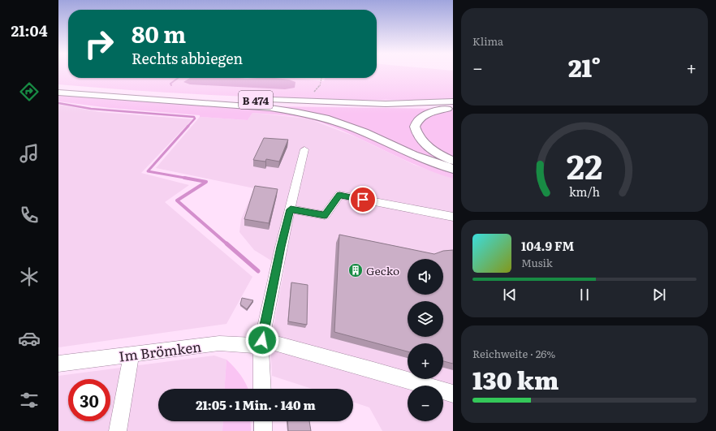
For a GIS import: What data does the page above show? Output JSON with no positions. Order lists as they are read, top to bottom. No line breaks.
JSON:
{"streets":{"highway":["B 474"],"street":["Im Brömken"]},"places":{"building":["Gecko"]},"page":{"tabs":"21:04","tile":["Klima",["Reichweite · 26%","130 km"]],"turn":["80 m","Rechts abbiegen"],"heat":["−","21°","+"],"song":["104.9 FM","Musik"],"map_buttons":["+","−"],"limit":"30","trip":"21:05 · 1 Min. · 140 m","gauge":["22","km/h"]}}
